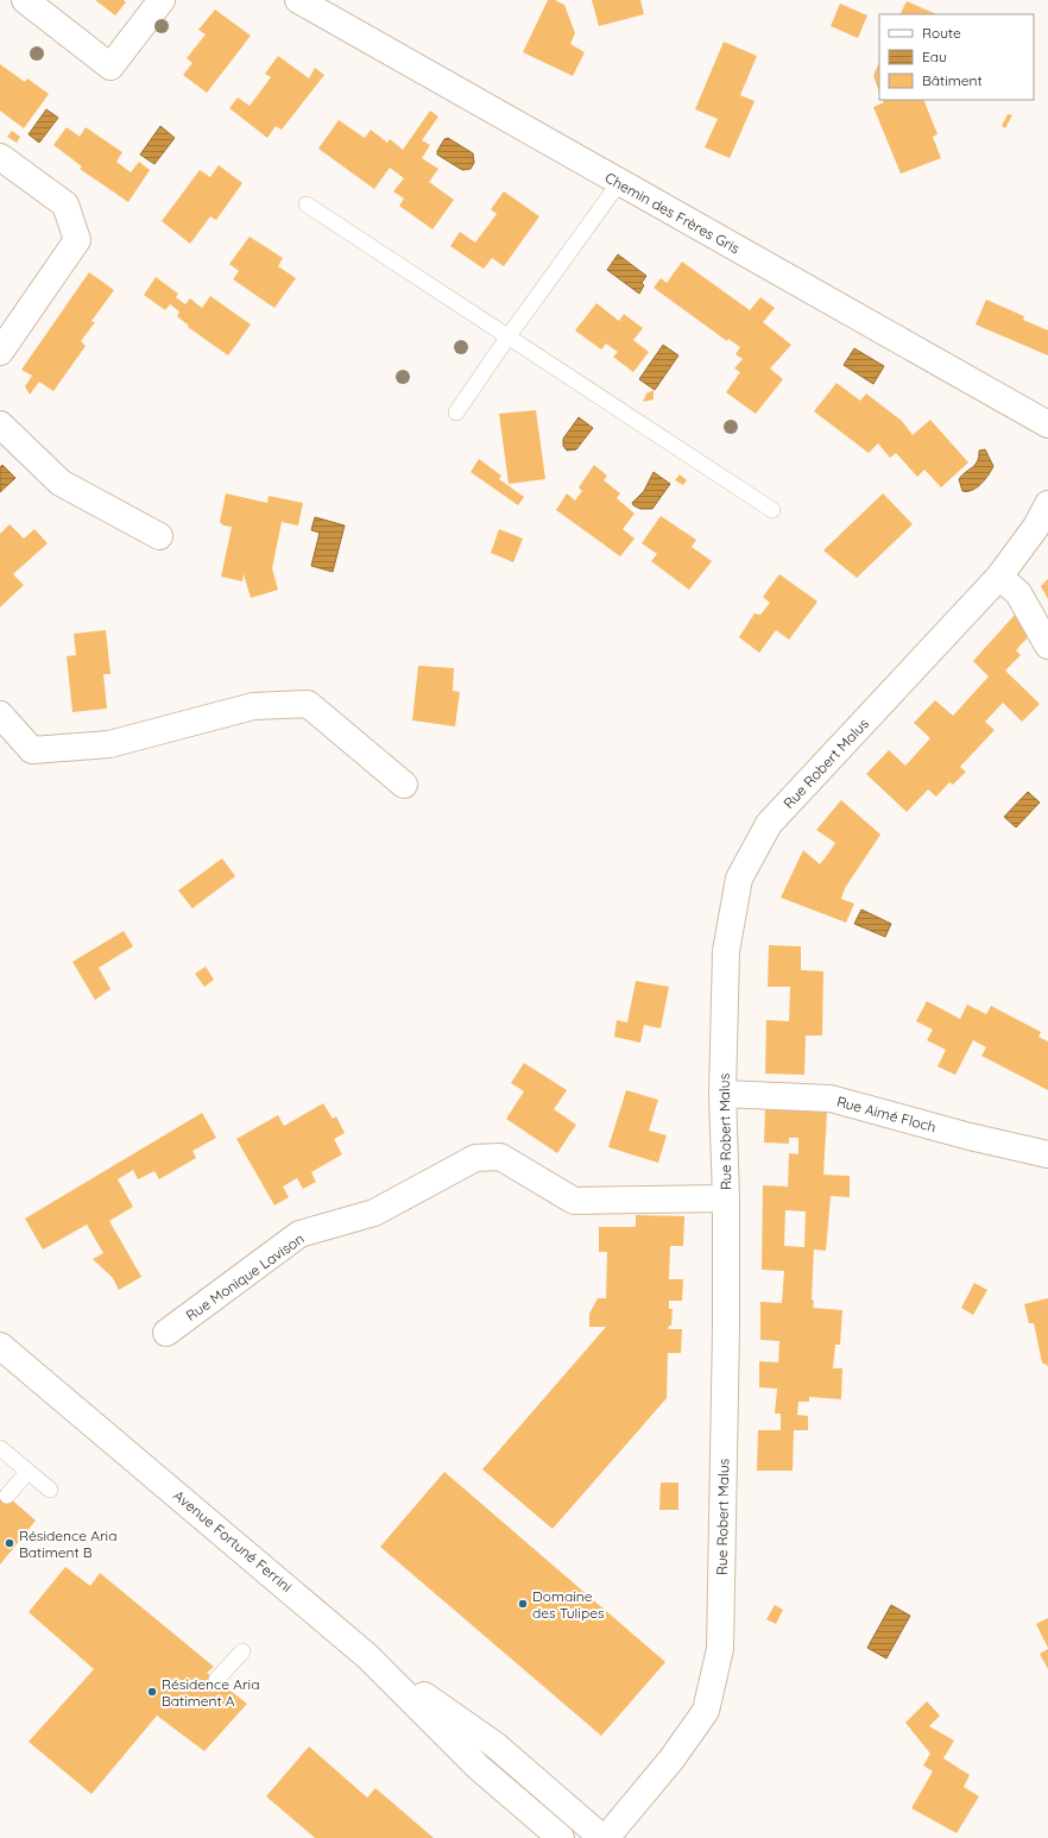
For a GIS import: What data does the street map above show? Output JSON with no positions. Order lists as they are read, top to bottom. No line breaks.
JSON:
{"streets":{"street":["Chemin des Frères Gris","Rue Robert Malus","Rue Aimé Floch","Rue Monique Lavison","Avenue Fortuné Ferrini"]},"crossings":[["Rue Robert Malus","Rue Aimé Floch"],["Rue Robert Malus","Rue Monique Lavison"],["Rue Robert Malus","Avenue Fortuné Ferrini"]],"places":["Résidence Aria Batiment B","Domaine des Tulipes","Résidence Aria Batiment A"],"legend":["Route","Eau","Bâtiment"]}
